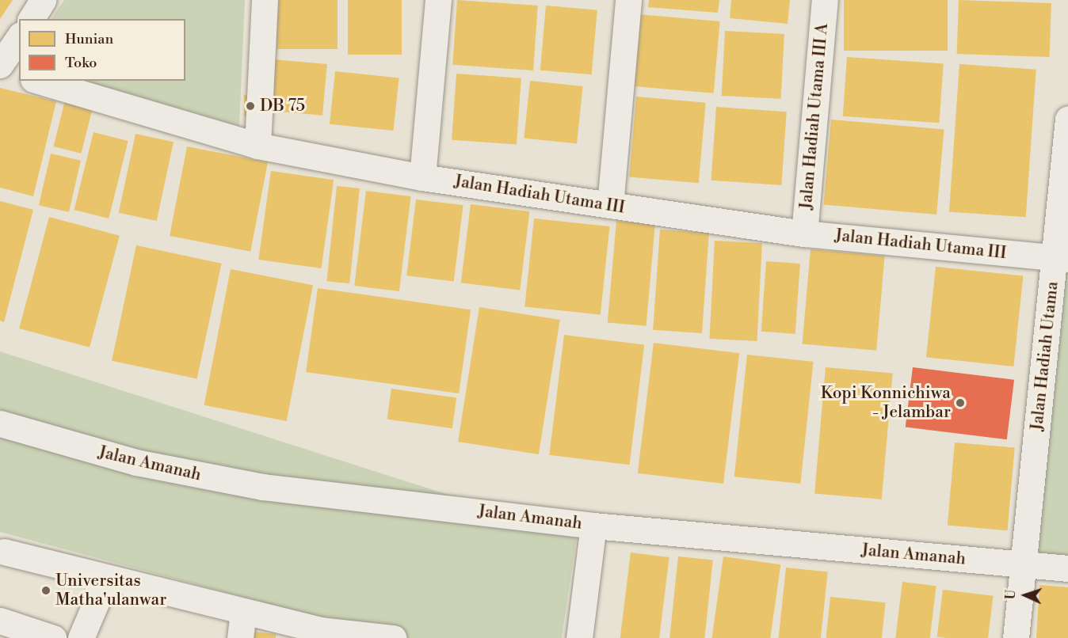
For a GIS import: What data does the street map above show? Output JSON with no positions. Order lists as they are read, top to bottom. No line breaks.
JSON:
{"streets":{"street":["Jalan Hadiah Utama III A","Jalan Hadiah Utama III","Jalan Hadiah Utama","Jalan Amanah"]},"crossings":[["Jalan Hadiah Utama III A","Jalan Hadiah Utama III"],["Jalan Hadiah Utama III","Jalan Hadiah Utama"],["Jalan Hadiah Utama","Jalan Amanah"]],"places":["DB 75","Kopi Konnichiwa - Jelambar","Universitas Matha'ulanwar"],"legend":["Hunian","Toko"],"north":"left"}
